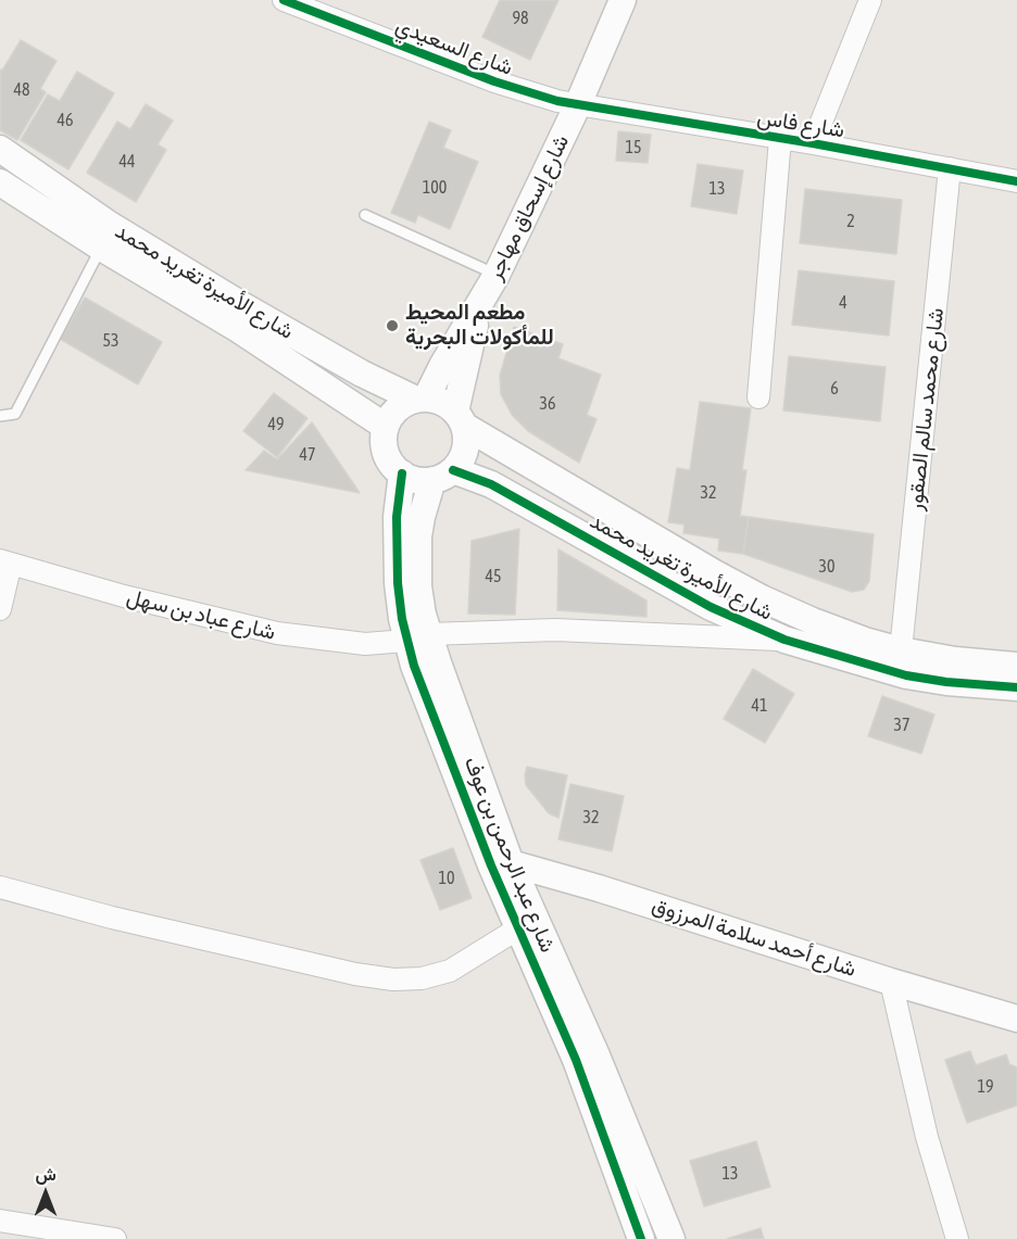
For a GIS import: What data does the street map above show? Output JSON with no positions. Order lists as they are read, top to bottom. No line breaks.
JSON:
{"streets":{"street":["شارع السعيدي","شارع فاس","شارع إسحاق مهاجر","شارع الأميرة تغريد محمد","شارع محمد سالم الصقور","شارع عباد بن سهل","شارع عبد الرحمن بن عوف","شارع أحمد سلامة المرزوق"]},"crossings":[["شارع السعيدي","شارع فاس"],["شارع السعيدي","شارع إسحاق مهاجر"],["شارع فاس","شارع إسحاق مهاجر"],["شارع فاس","شارع محمد سالم الصقور"],["شارع إسحاق مهاجر","شارع الأميرة تغريد محمد"],["شارع إسحاق مهاجر","شارع عبد الرحمن بن عوف"],["شارع الأميرة تغريد محمد","شارع محمد سالم الصقور"],["شارع الأميرة تغريد محمد","شارع عباد بن سهل"],["شارع الأميرة تغريد محمد","شارع عبد الرحمن بن عوف"],["شارع عباد بن سهل","شارع عبد الرحمن بن عوف"],["شارع عبد الرحمن بن عوف","شارع أحمد سلامة المرزوق"]],"places":["مطعم المحيط للمأكولات البحرية"],"house_numbers":["98","48","46","15","44","100","13","2","4","53","6","36","49","47","32","30","45","41","37","32","10","19","13"],"north":"top"}
